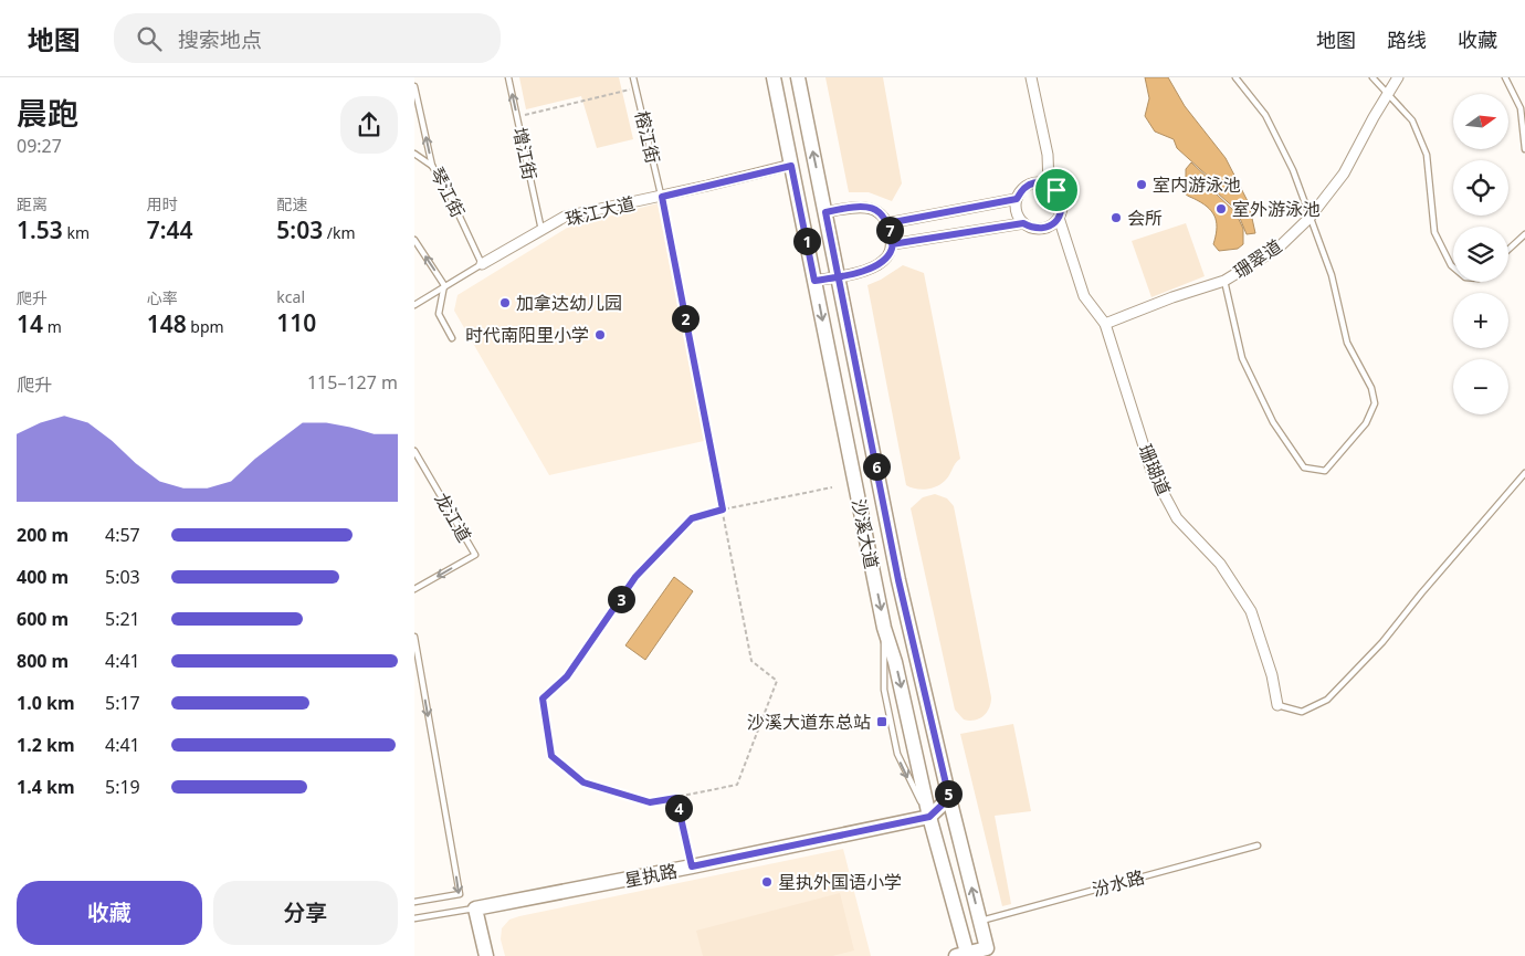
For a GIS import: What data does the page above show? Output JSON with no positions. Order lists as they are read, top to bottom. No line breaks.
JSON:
{"streets":{"main road":["沙溪大道","星执路"],"street":["珠江大道","珊翠道","珊瑚道"],"lane":["榕江街","增江街","琴江街","龙江道","汾水路"]},"crossings":[["榕江街","珠江大道"],["增江街","珠江大道"],["琴江街","珠江大道"],["珠江大道","沙溪大道"],["珊翠道","珊瑚道"],["沙溪大道","星执路"],["沙溪大道","汾水路"]],"places":{"other":["室内游泳池","室外游泳池","会所","加拿达幼儿园","时代南阳里小学","星执外国语小学"],"transit":["沙溪大道东总站"]},"north":"right","page":{"header":"地图","search":"搜索地点","nav":["地图","路线","收藏"],"heading":["晨跑","09:27"],"map_buttons":["+","−"],"stats":[["距离","1.53 km"],["用时","7:44"],["配速","5:03 /km"],["爬升","14 m"],["心率","148 bpm"],["kcal","110"]],"pins":["7","1","2","6","3","5","4"],"chart":["爬升","115–127 m"],"list":[{"name":"200 m","note":"4:57"},{"name":"400 m","note":"5:03"},{"name":"600 m","note":"5:21"},{"name":"800 m","note":"4:41"},{"name":"1.0 km","note":"5:17"},{"name":"1.2 km","note":"4:41"},{"name":"1.4 km","note":"5:19"}],"buttons":["收藏","分享"]}}
